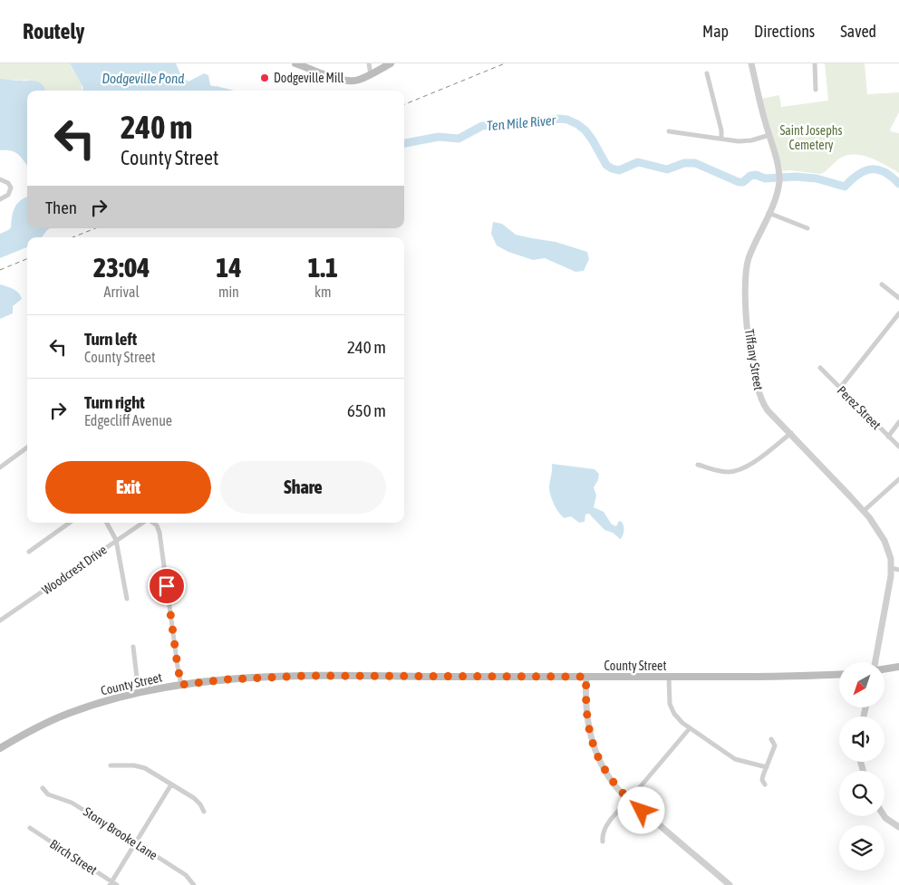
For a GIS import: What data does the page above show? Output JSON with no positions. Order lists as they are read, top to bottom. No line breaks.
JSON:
{"streets":{"main road":["County Street"],"street":["Tiffany Street","Perez Street","Woodcrest Drive","Stony Brooke Lane","Birch Street"]},"water":["Dodgeville Pond","Ten Mile River"],"parks":["Saint Josephs Cemetery"],"places":["Dodgeville Mill"],"north":"bottom left","page":{"header":"Routely","nav":["Map","Directions","Saved"],"turn":["240 m","County Street"],"then":"Then","eta":["23:04","Arrival","14","min","1.1","km"],"list":[{"name":"Turn left","note":"County Street","value":"240 m"},{"name":"Turn right","note":"Edgecliff Avenue","value":"650 m"}],"buttons":["Exit","Share"]}}
